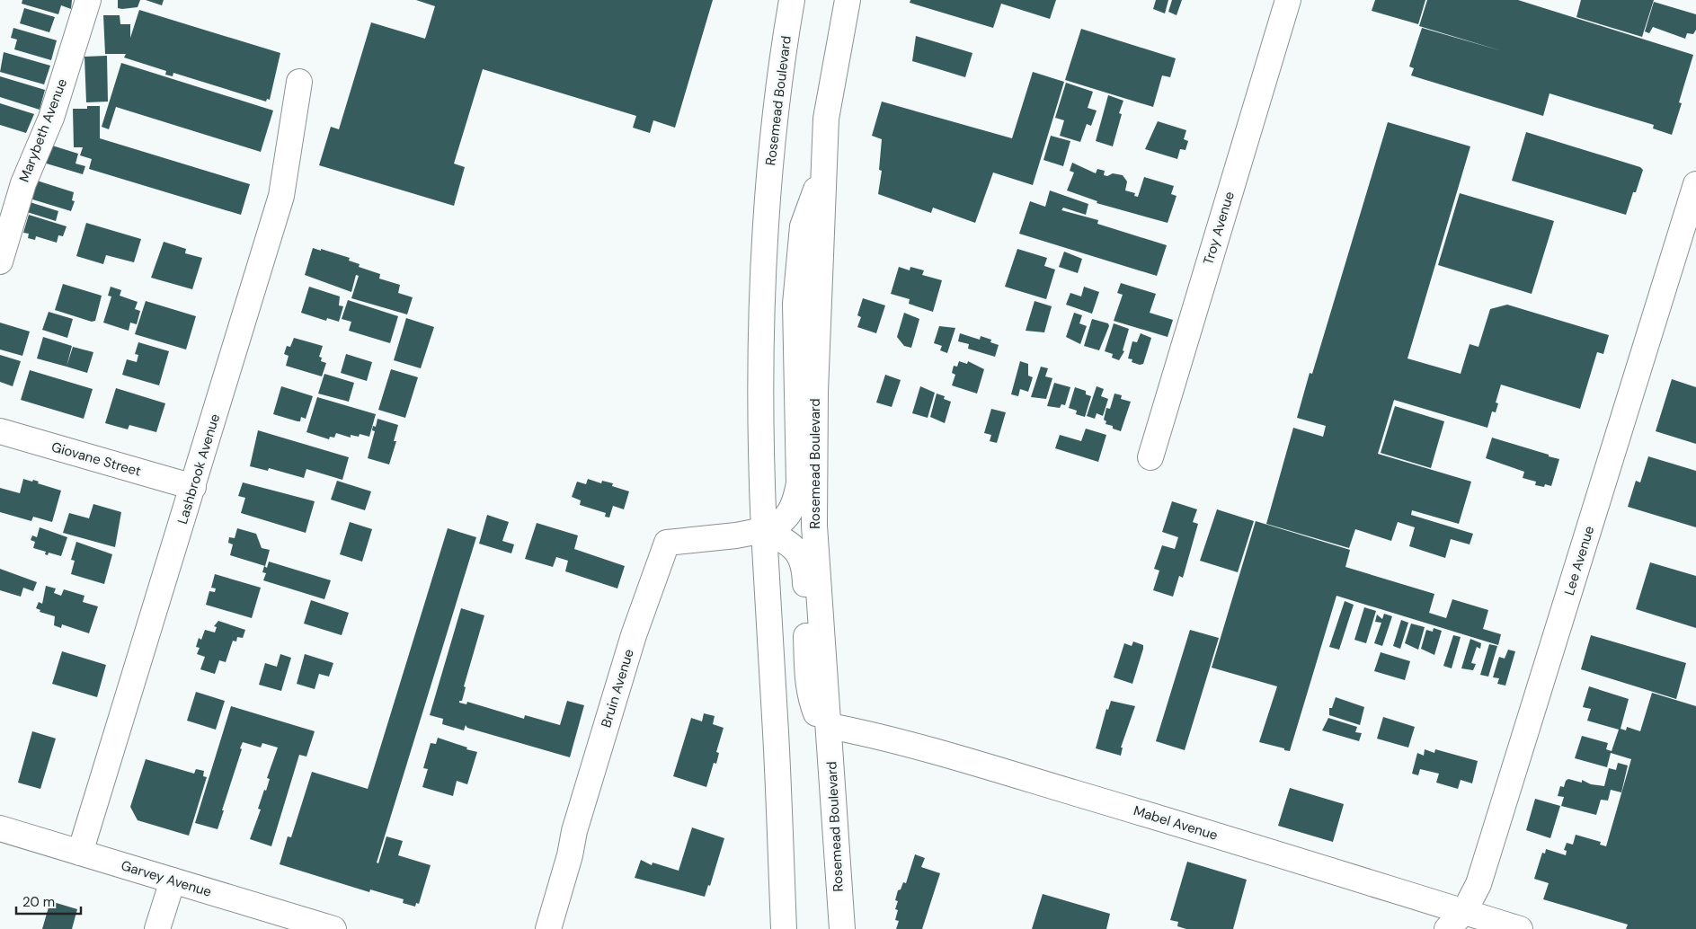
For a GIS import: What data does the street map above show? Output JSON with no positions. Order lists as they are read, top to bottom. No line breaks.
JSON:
{"streets":{"street":["Rosemead Boulevard","Marybeth Avenue","Troy Avenue","Giovane Street","Lashbrook Avenue","Lee Avenue","Bruin Avenue","Mabel Avenue","Garvey Avenue"]},"crossings":[["Rosemead Boulevard","Bruin Avenue"],["Rosemead Boulevard","Mabel Avenue"],["Giovane Street","Lashbrook Avenue"],["Lashbrook Avenue","Garvey Avenue"],["Lee Avenue","Mabel Avenue"]],"scale_bar":"20 m"}
